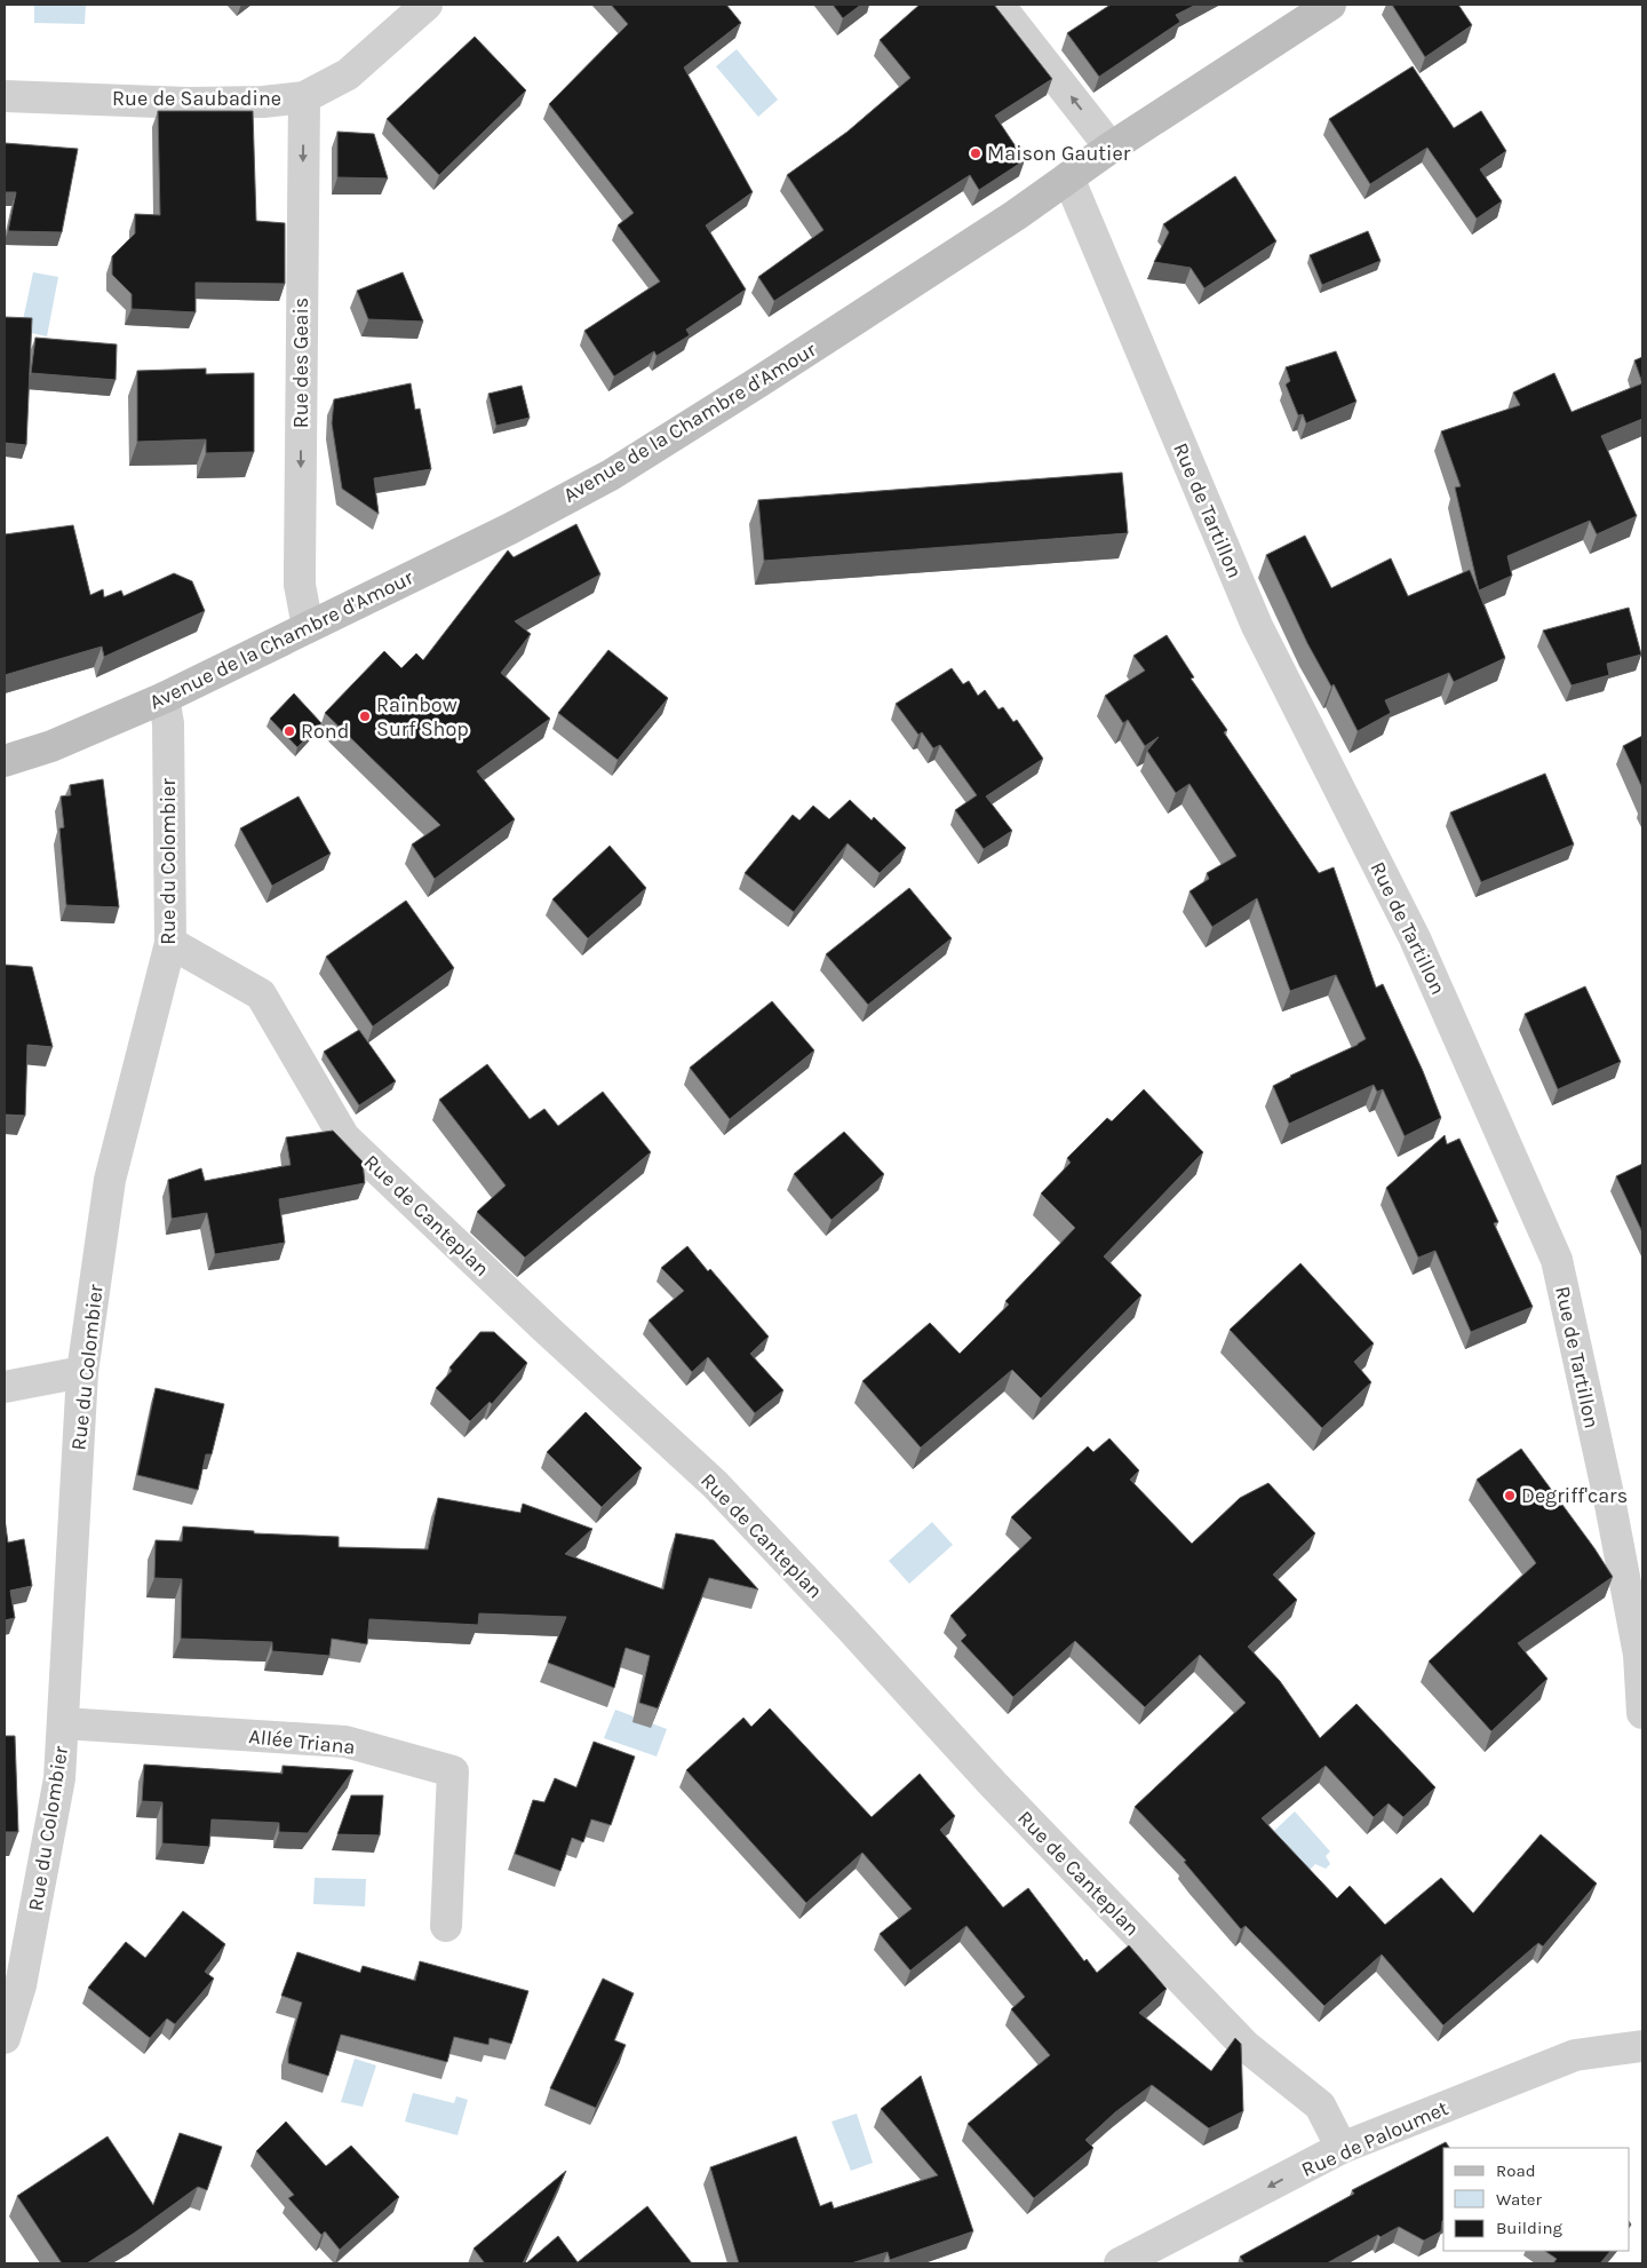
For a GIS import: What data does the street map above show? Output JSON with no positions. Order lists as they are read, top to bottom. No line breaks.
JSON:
{"streets":{"main road":["Avenue de la Chambre d'Amour"],"street":["Rue de Saubadine","Rue des Geais","Rue de Tartillon","Rue du Colombier","Rue de Canteplan","Allée Triana","Rue de Paloumet"]},"crossings":[["Rue de Saubadine","Rue des Geais"],["Rue des Geais","Avenue de la Chambre d'Amour"],["Avenue de la Chambre d'Amour","Rue de Tartillon"],["Avenue de la Chambre d'Amour","Rue du Colombier"],["Rue du Colombier","Rue de Canteplan"],["Rue du Colombier","Allée Triana"],["Rue de Canteplan","Rue de Paloumet"]],"one_way":["Rue des Geais","Rue de Paloumet"],"places":["Maison Gautier","Rainbow Surf Shop","Rond","Degriff'cars"],"legend":["Road","Water","Building"]}
